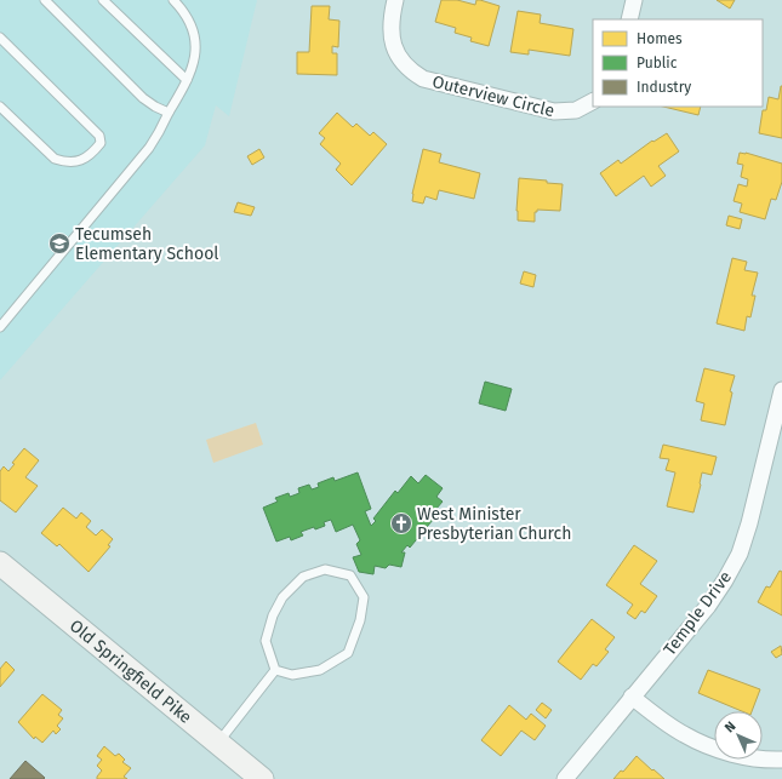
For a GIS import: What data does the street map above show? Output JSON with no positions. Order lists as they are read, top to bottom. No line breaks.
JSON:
{"streets":{"street":["Outerview Circle","Temple Drive","Old Springfield Pike"]},"places":{"school or university":["Tecumseh Elementary School"],"church":["West Minister Presbyterian Church"]},"legend":["Homes","Public","Industry"],"north":"top left"}
